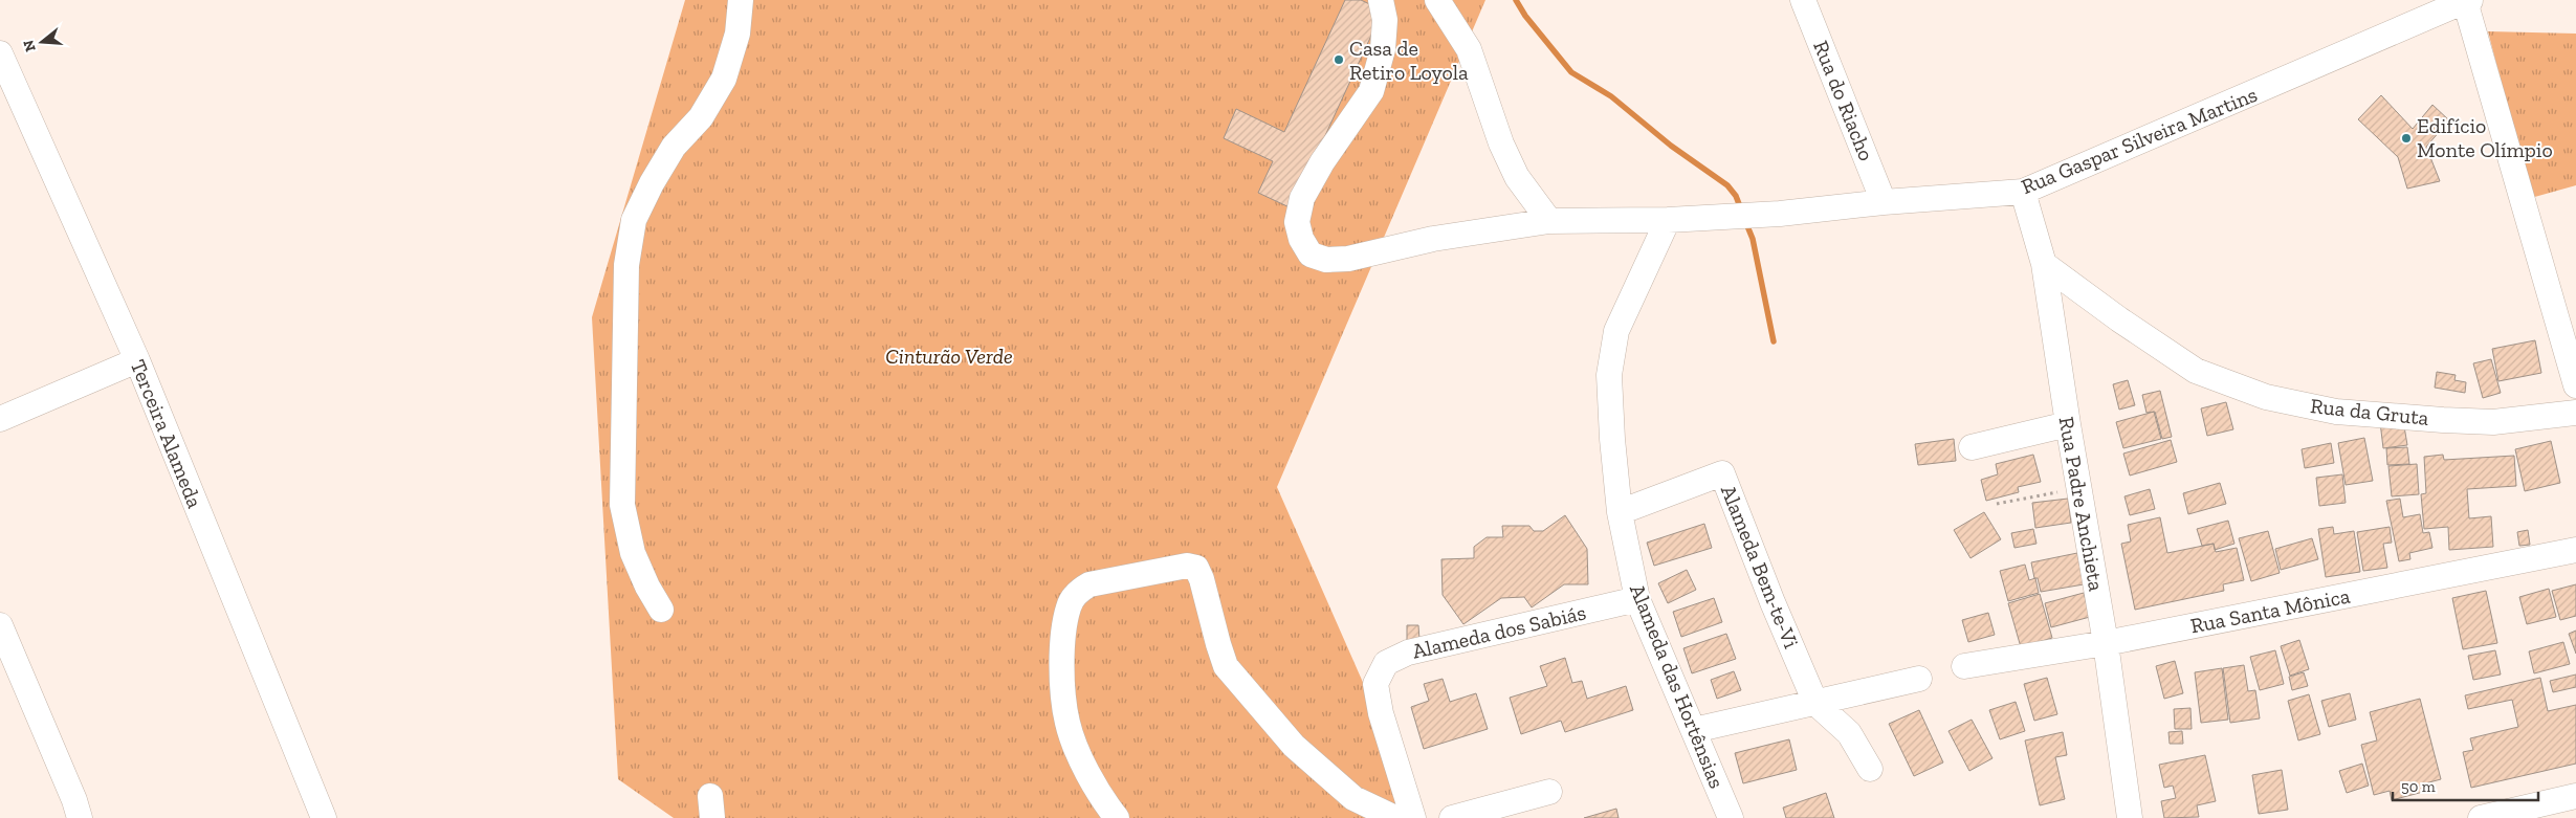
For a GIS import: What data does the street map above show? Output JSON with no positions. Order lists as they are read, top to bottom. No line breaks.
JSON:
{"streets":{"street":["Rua do Riacho","Rua Gaspar Silveira Martins","Rua da Gruta","Terceira Alameda","Rua Padre Anchieta","Alameda Bem-te-Vi","Rua Santa Mônica","Alameda dos Sabiás","Alameda das Hortênsias"]},"crossings":[["Rua do Riacho","Rua Gaspar Silveira Martins"],["Rua Gaspar Silveira Martins","Rua Padre Anchieta"],["Rua Gaspar Silveira Martins","Alameda das Hortênsias"],["Rua da Gruta","Rua Padre Anchieta"],["Rua Padre Anchieta","Rua Santa Mônica"],["Alameda Bem-te-Vi","Alameda das Hortênsias"],["Alameda dos Sabiás","Alameda das Hortênsias"]],"parks":["Cinturão Verde"],"places":["Casa de Retiro Loyola","Edifício Monte Olímpio"],"scale_bar":"50 m","north":"left"}
